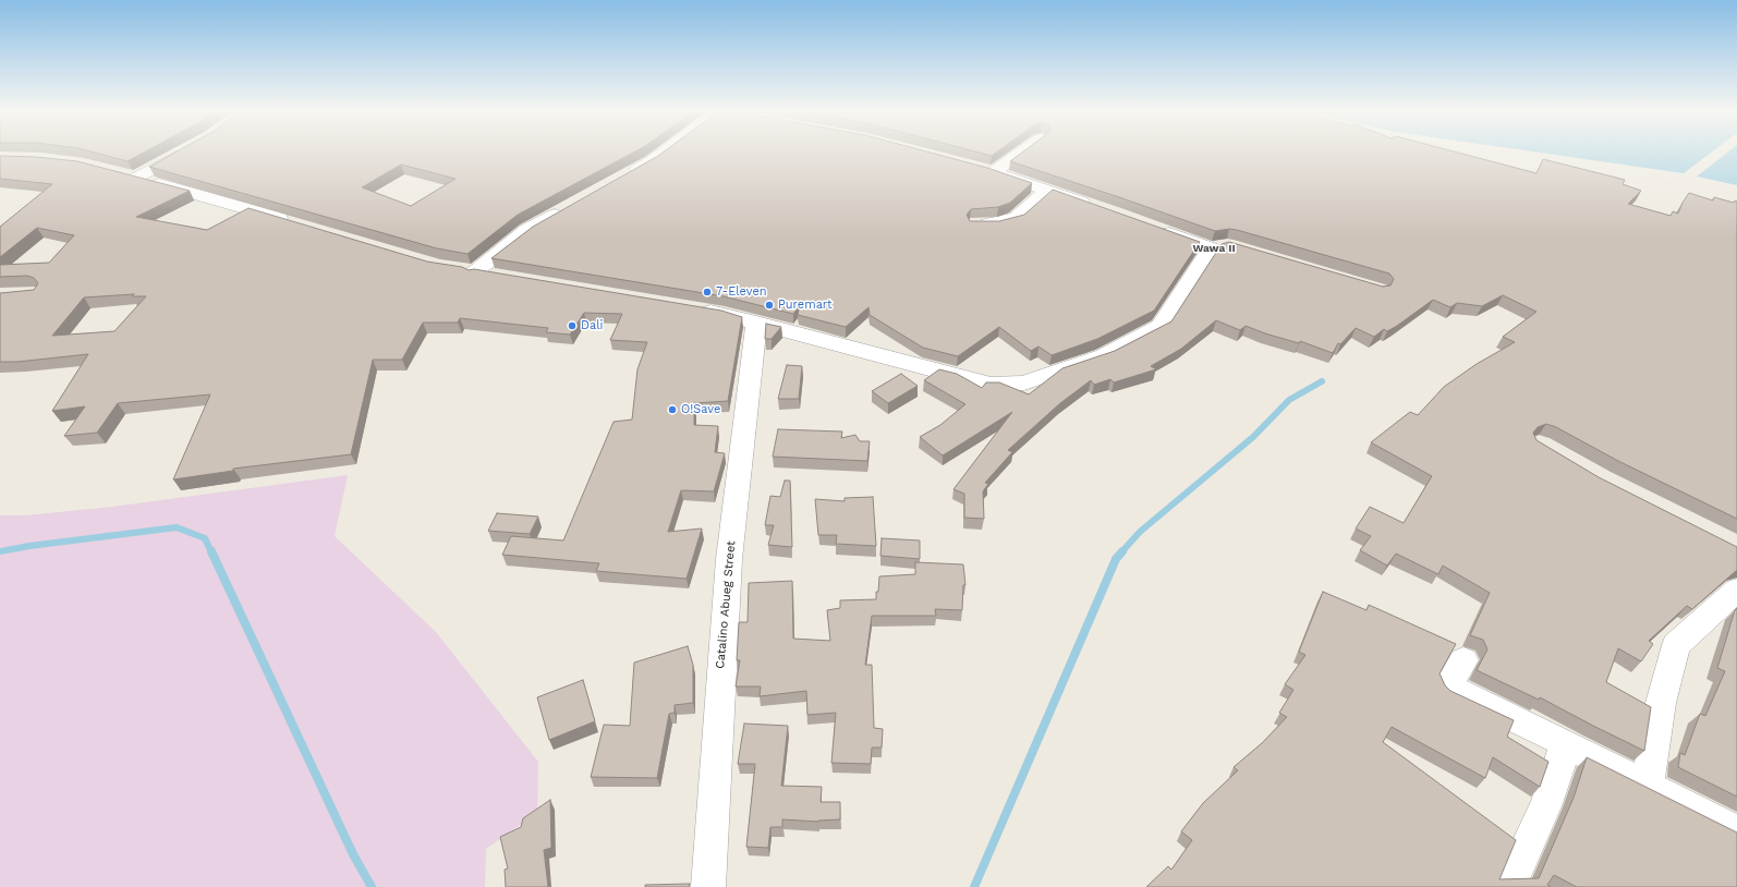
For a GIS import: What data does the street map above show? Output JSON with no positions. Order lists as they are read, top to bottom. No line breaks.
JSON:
{"streets":{"street":["Catalino Abueg Street"]},"districts":["Wawa II"],"places":["7-Eleven","Puremart","Dali","O!Save"]}
